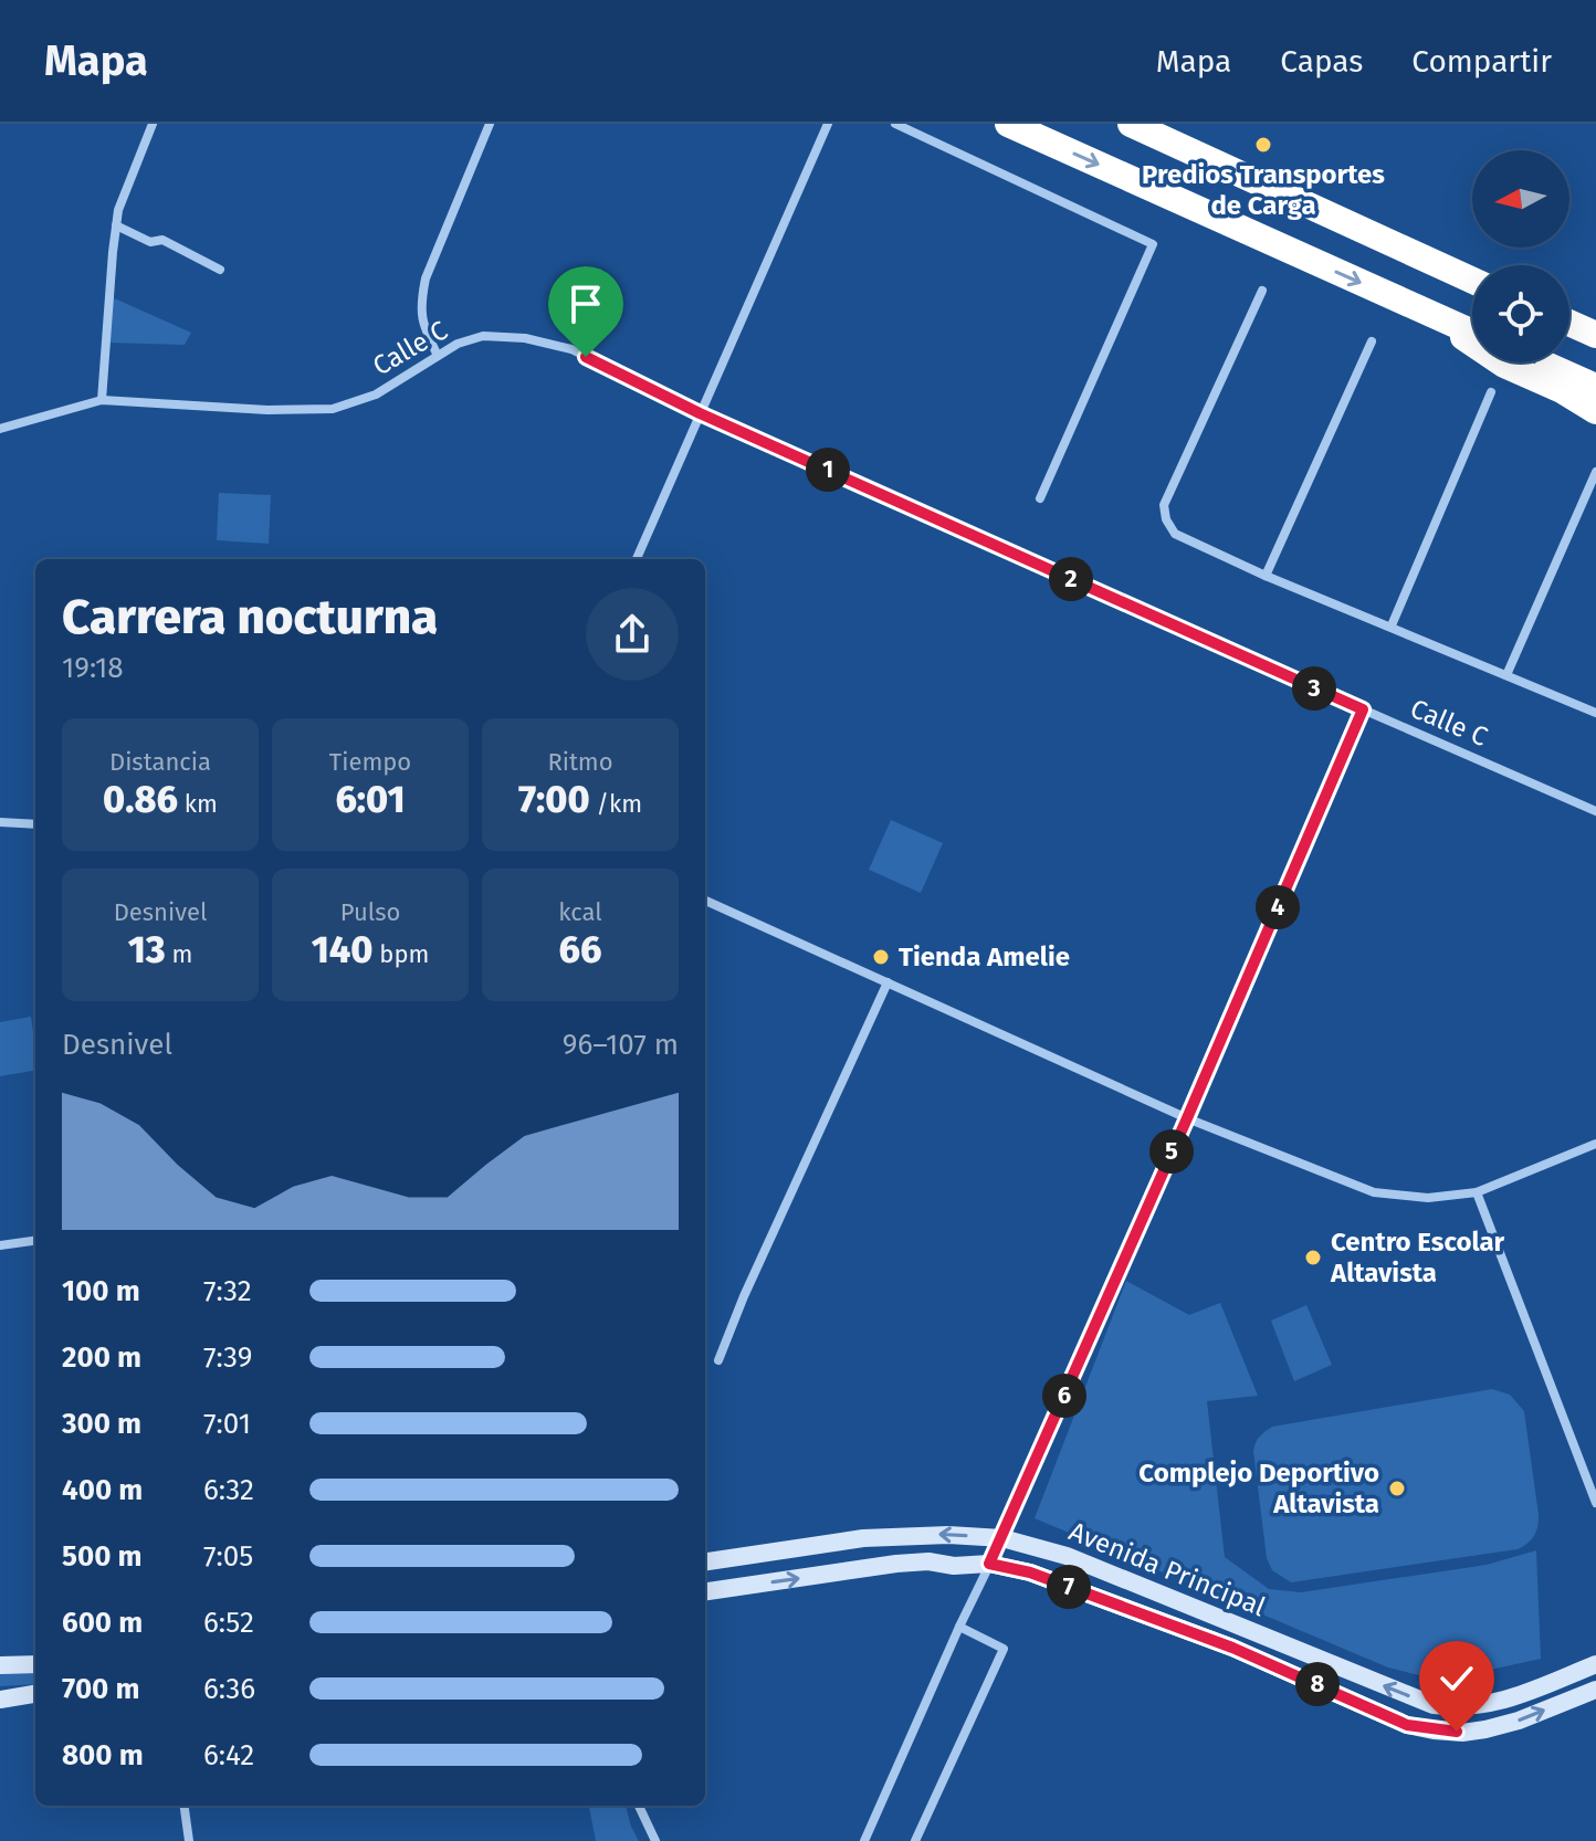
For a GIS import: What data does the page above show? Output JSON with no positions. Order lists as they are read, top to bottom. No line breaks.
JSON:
{"streets":{"street":["Calle C","Avenida Principal"]},"places":["Predios Transportes de Carga","Tienda Amelie","Centro Escolar Altavista","Complejo Deportivo Altavista"],"north":"left","page":{"header":"Mapa","nav":["Mapa","Capas","Compartir"],"pins":["1","2","3","4","5","6","7","8"],"heading":["Carrera nocturna","19:18"],"stats":[["Distancia","0.86 km"],["Tiempo","6:01"],["Ritmo","7:00 /km"],["Desnivel","13 m"],["Pulso","140 bpm"],["kcal","66"]],"chart":["Desnivel","96–107 m"],"list":[{"name":"100 m","note":"7:32"},{"name":"200 m","note":"7:39"},{"name":"300 m","note":"7:01"},{"name":"400 m","note":"6:32"},{"name":"500 m","note":"7:05"},{"name":"600 m","note":"6:52"},{"name":"700 m","note":"6:36"},{"name":"800 m","note":"6:42"}]}}
